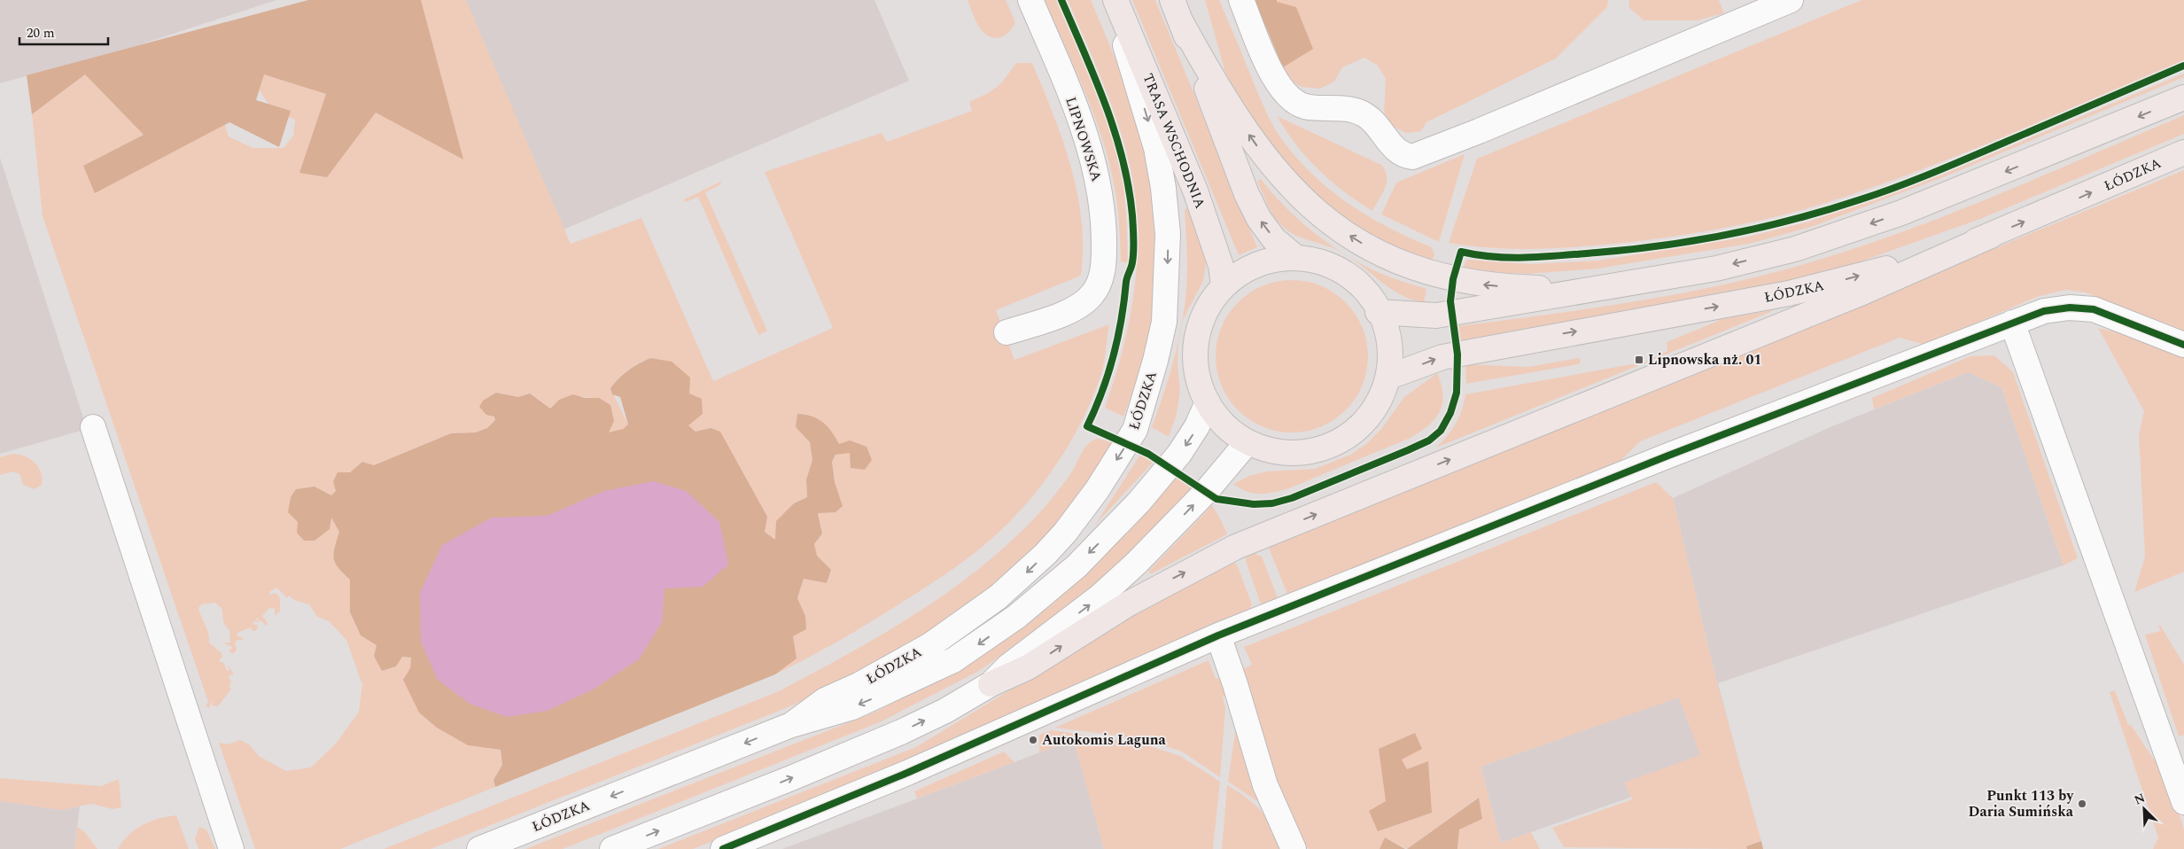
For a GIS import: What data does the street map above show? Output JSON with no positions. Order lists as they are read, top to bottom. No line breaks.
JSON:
{"streets":{"main road":["TRASA WSCHODNIA","ŁÓDZKA"],"street":["LIPNOWSKA"]},"places":{"transit":["Lipnowska nż. 01"],"other":["Autokomis Laguna","Punkt 113 by Daria Sumińska"]},"scale_bar":"20 m","north":"top left"}
